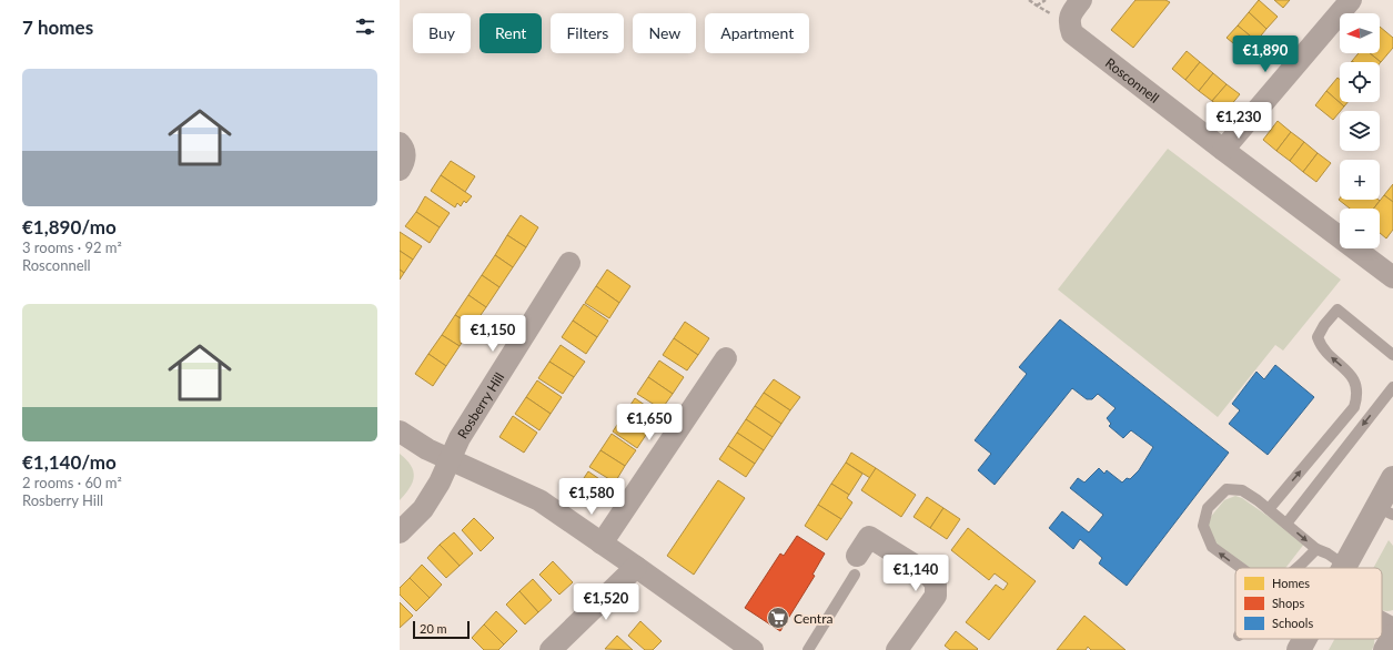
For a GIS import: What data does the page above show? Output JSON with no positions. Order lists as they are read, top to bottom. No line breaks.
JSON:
{"streets":{"street":["Rosconnell","Rosberry Hill"]},"places":{"supermarket":["Centra"]},"legend":["Homes","Shops","Schools"],"scale_bar":"20 m","north":"left","page":{"heading":"7 homes","map_buttons":["+","−"],"chip":["Buy","Rent","Filters","New","Apartment"],"price":["€1,890","€1,230","€1,150","€1,650","€1,580","€1,140","€1,520"],"list":[{"name":"€1,890/mo","note":"3 rooms · 92 m² · Rosconnell"},{"name":"€1,140/mo","note":"2 rooms · 60 m² · Rosberry Hill"}],"scale":"20 m"}}
